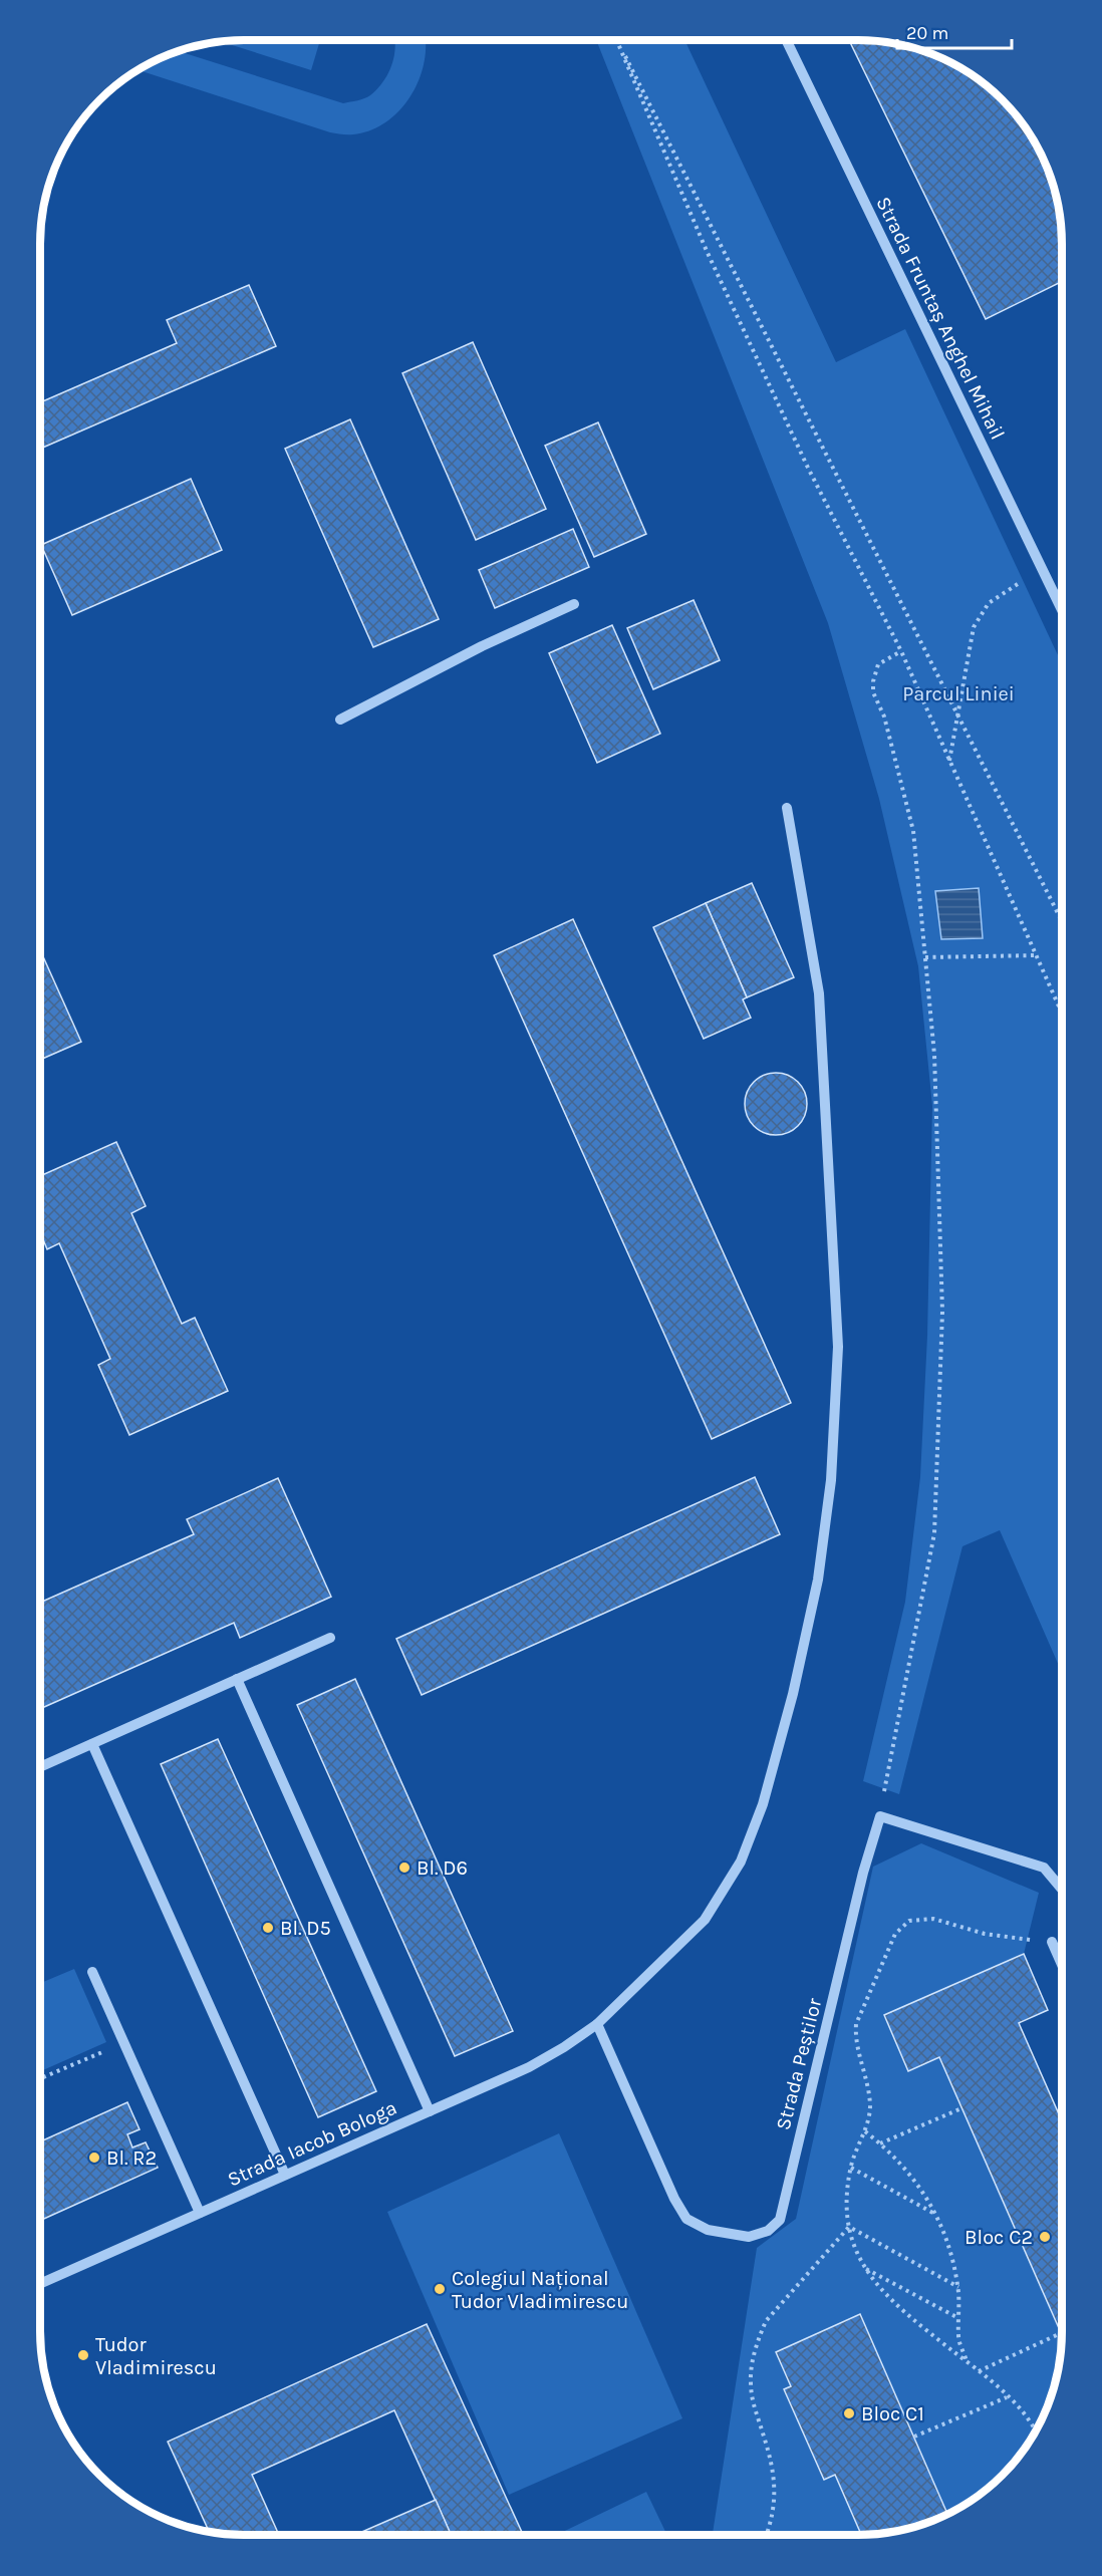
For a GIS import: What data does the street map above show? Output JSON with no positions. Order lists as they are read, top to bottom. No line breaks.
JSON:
{"streets":{"street":["Strada Fruntaș Anghel Mihail","Strada Peștilor","Strada Iacob Bologa"]},"crossings":[["Strada Peștilor","Strada Iacob Bologa"]],"parks":["Parcul Liniei"],"places":["Bl. D6","Bl. D5","Bl. R2","Bloc C2","Colegiul Național Tudor Vladimirescu","Tudor Vladimirescu","Bloc C1"],"scale_bar":"20 m"}
